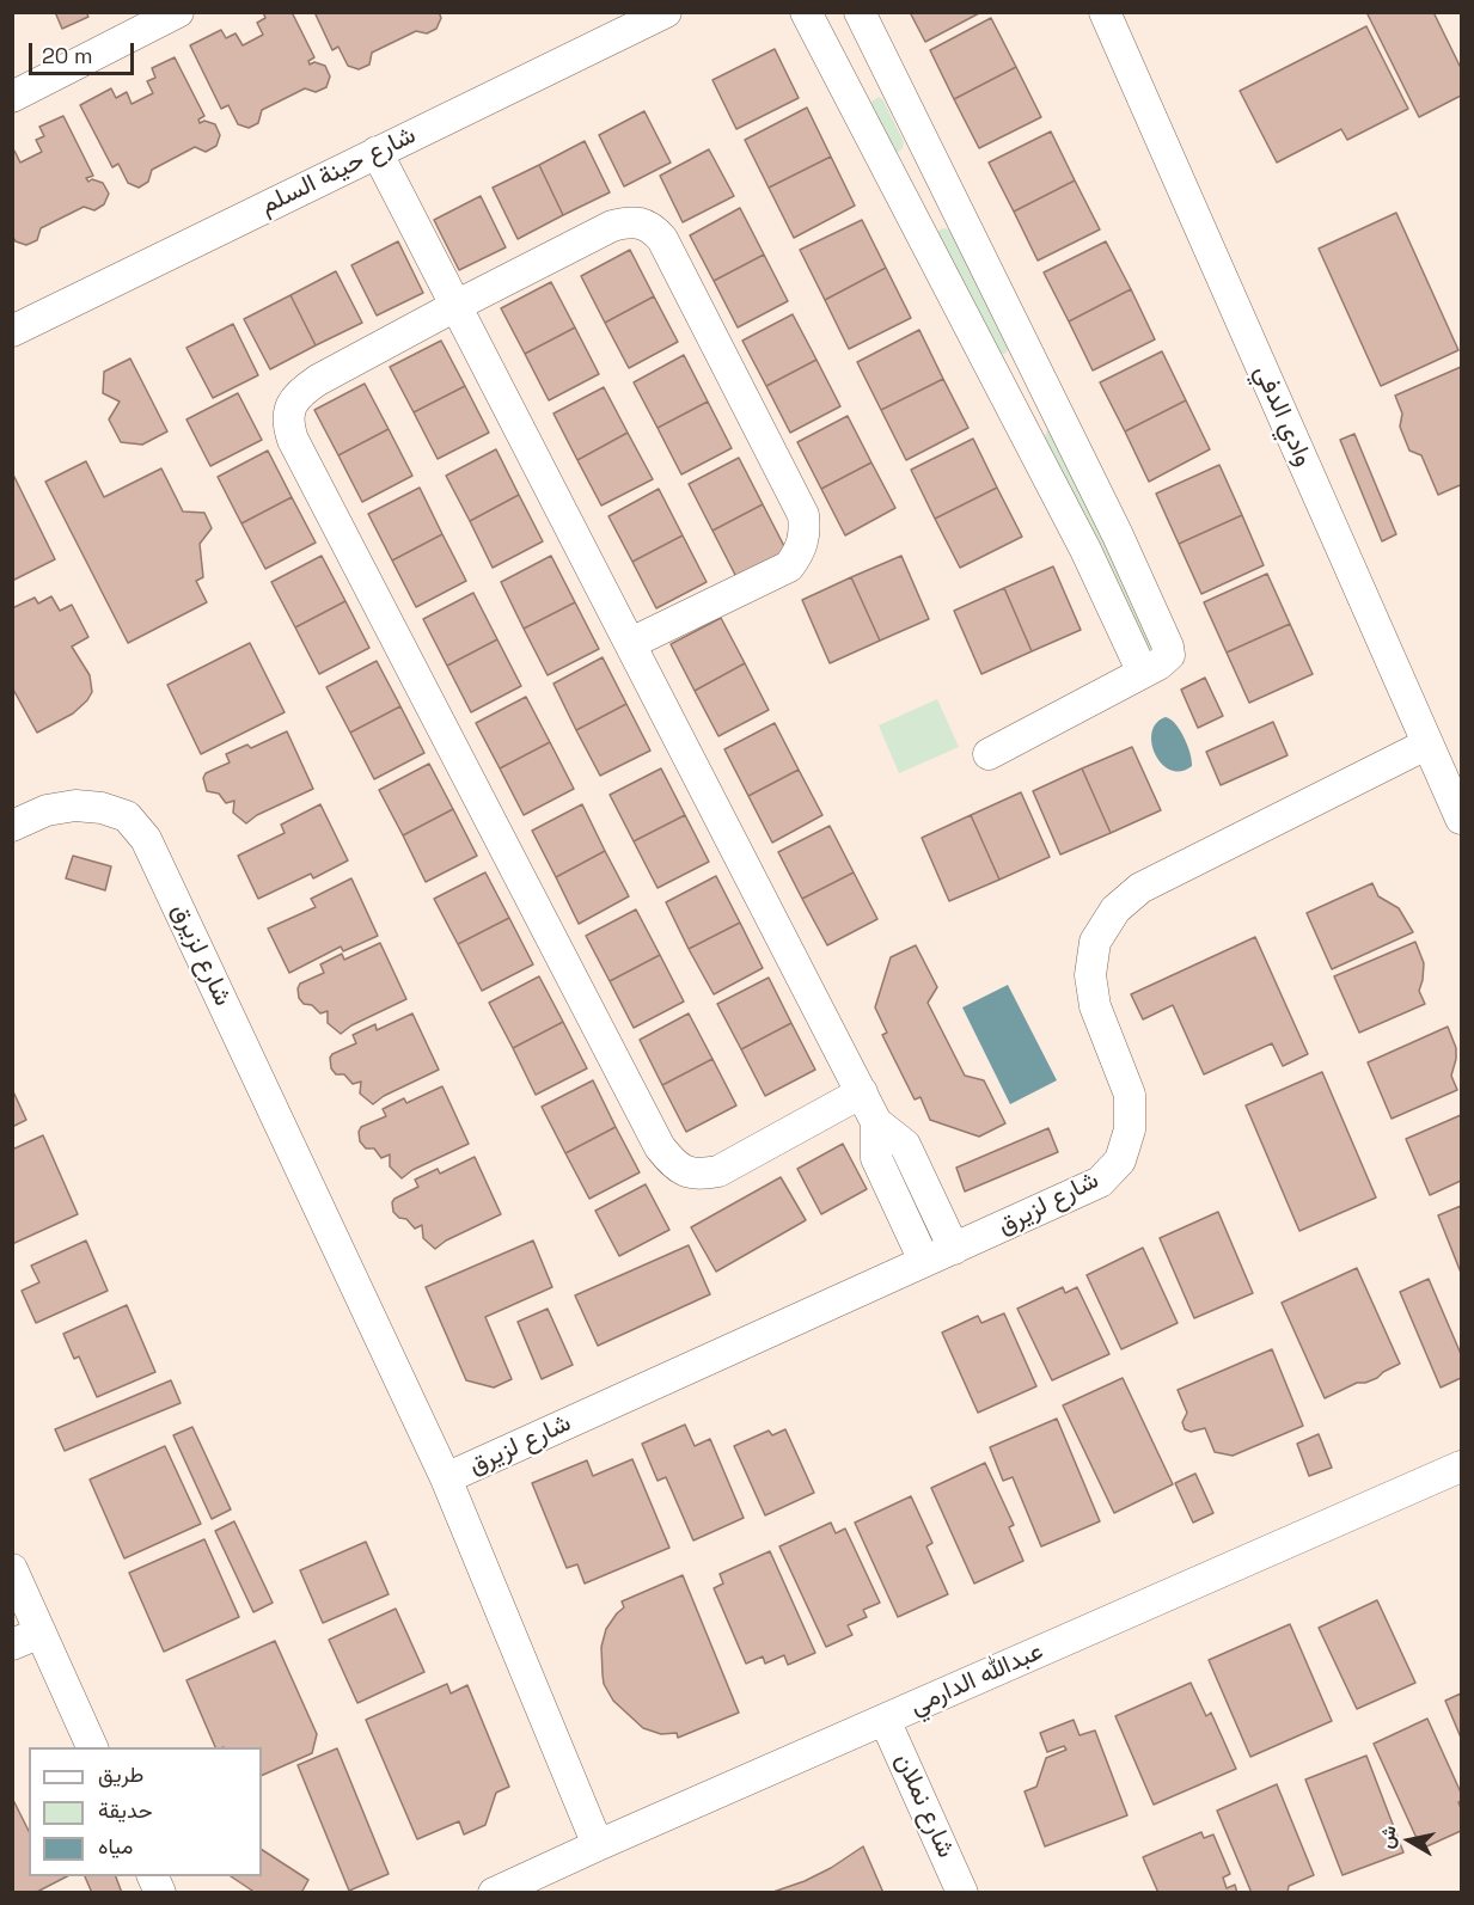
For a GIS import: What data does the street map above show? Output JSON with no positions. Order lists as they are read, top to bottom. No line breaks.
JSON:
{"streets":{"street":["شارع حينة السلم","وادي الدفي","شارع لزيرق","عبدالله الدارمي","شارع نملان"]},"crossings":[["وادي الدفي","شارع لزيرق"],["شارع لزيرق","عبدالله الدارمي"],["عبدالله الدارمي","شارع نملان"]],"legend":["طريق","حديقة","مياه"],"scale_bar":"20 m","north":"left"}
